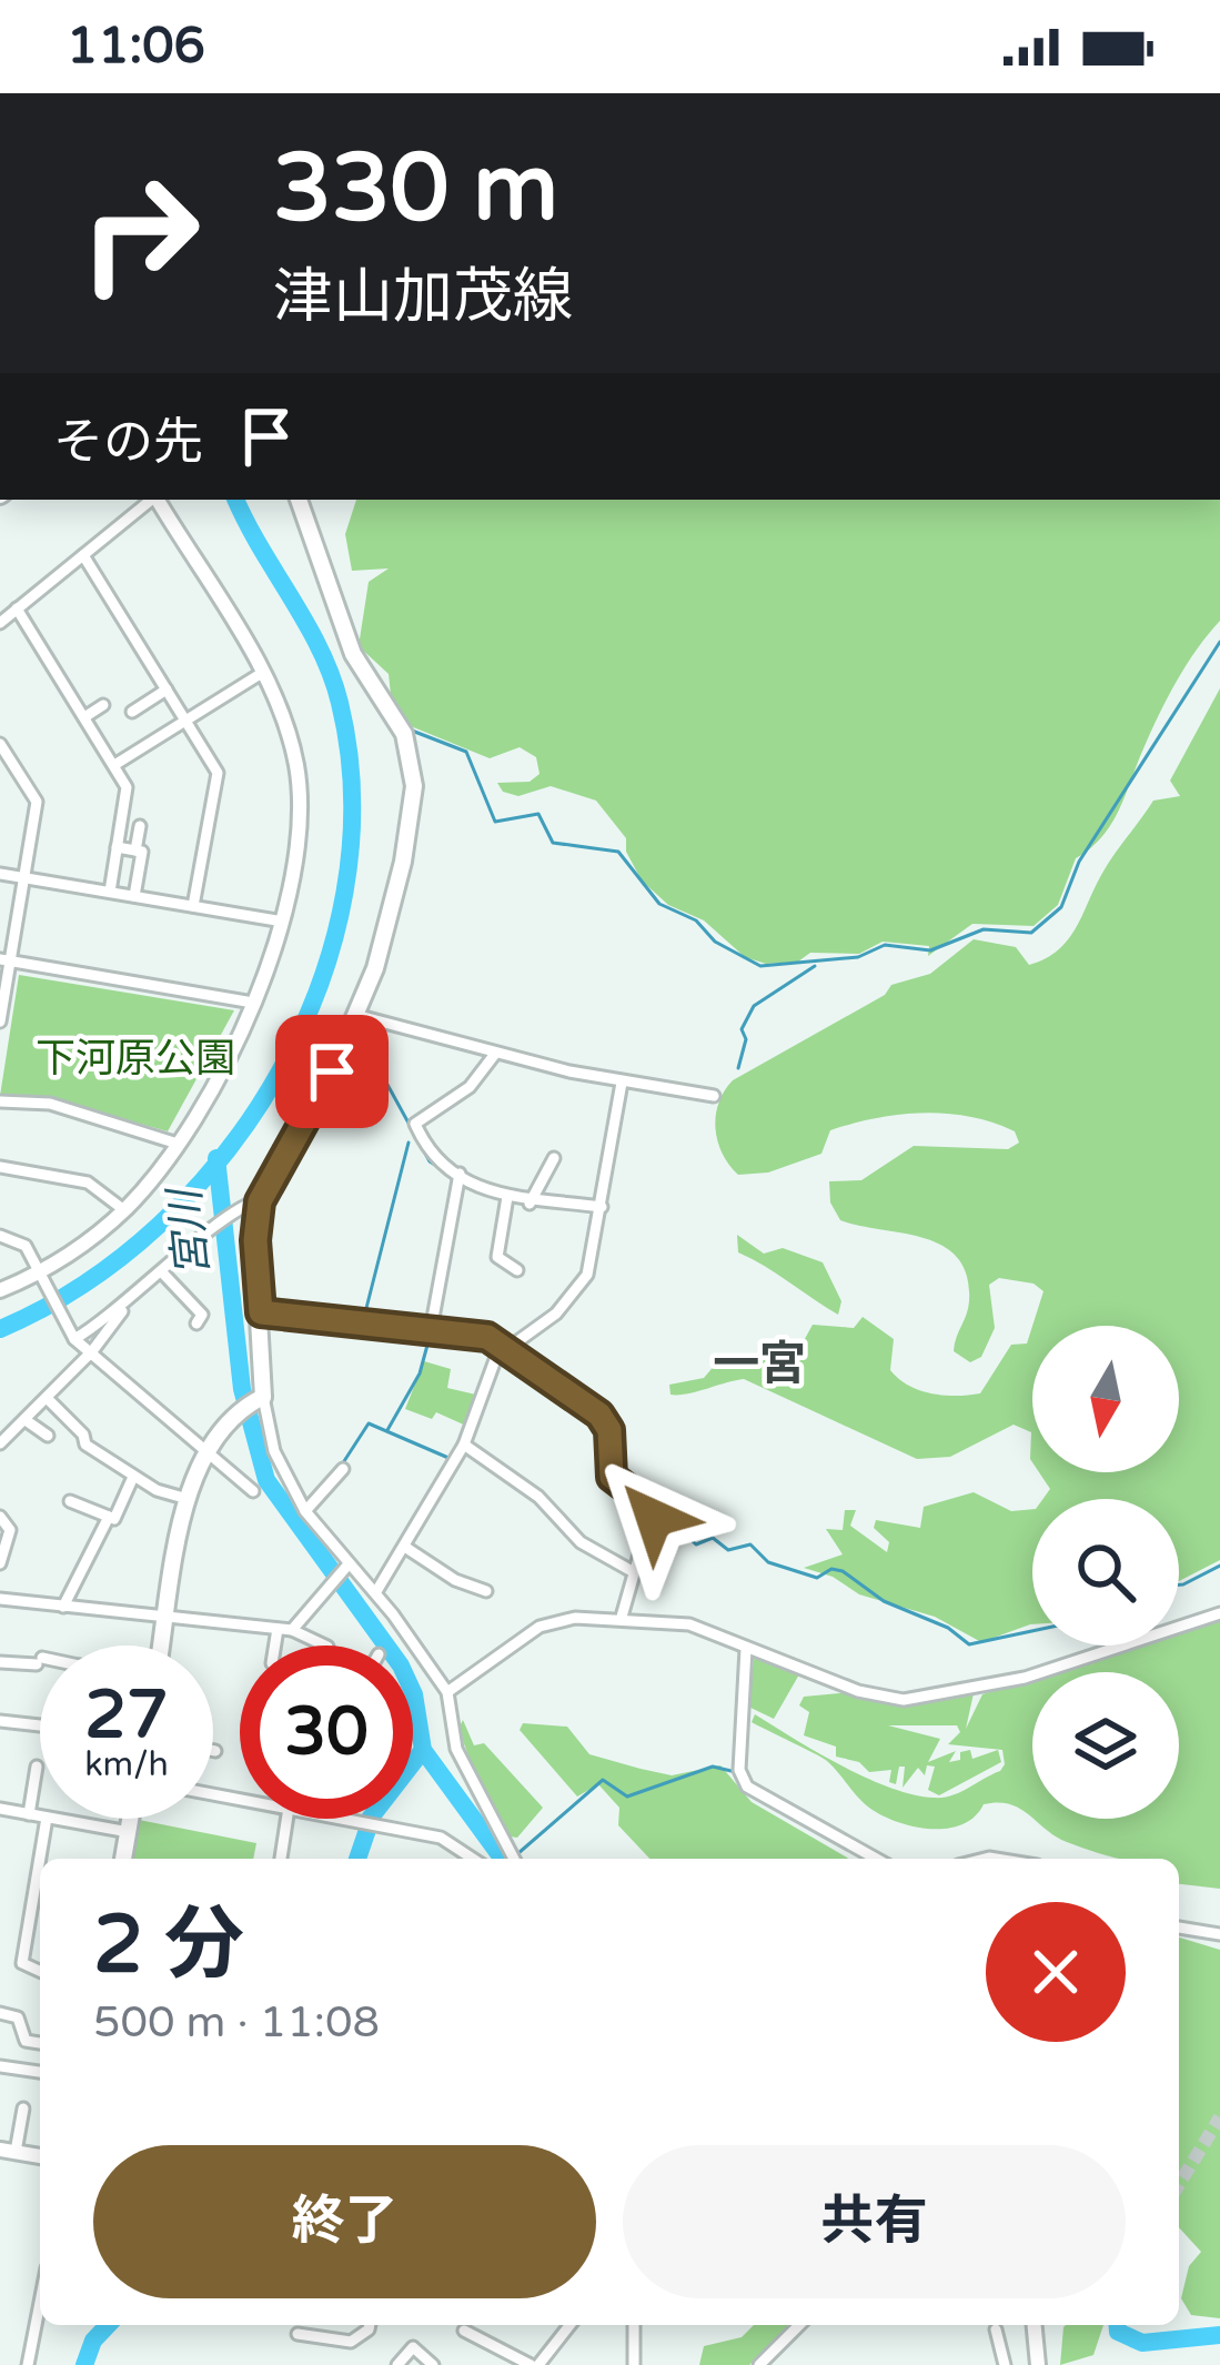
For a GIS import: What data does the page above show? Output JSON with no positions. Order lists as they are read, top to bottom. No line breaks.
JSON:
{"districts":["一宮"],"water":["宮川"],"parks":["下河原公園"],"north":"bottom","page":{"status":"11:06","turn":["330 m","津山加茂線"],"then":"その先","speed":"27 km/h","limit":"30","heading":["2 分","500 m · 11:08"],"buttons":["終了","共有"]}}
